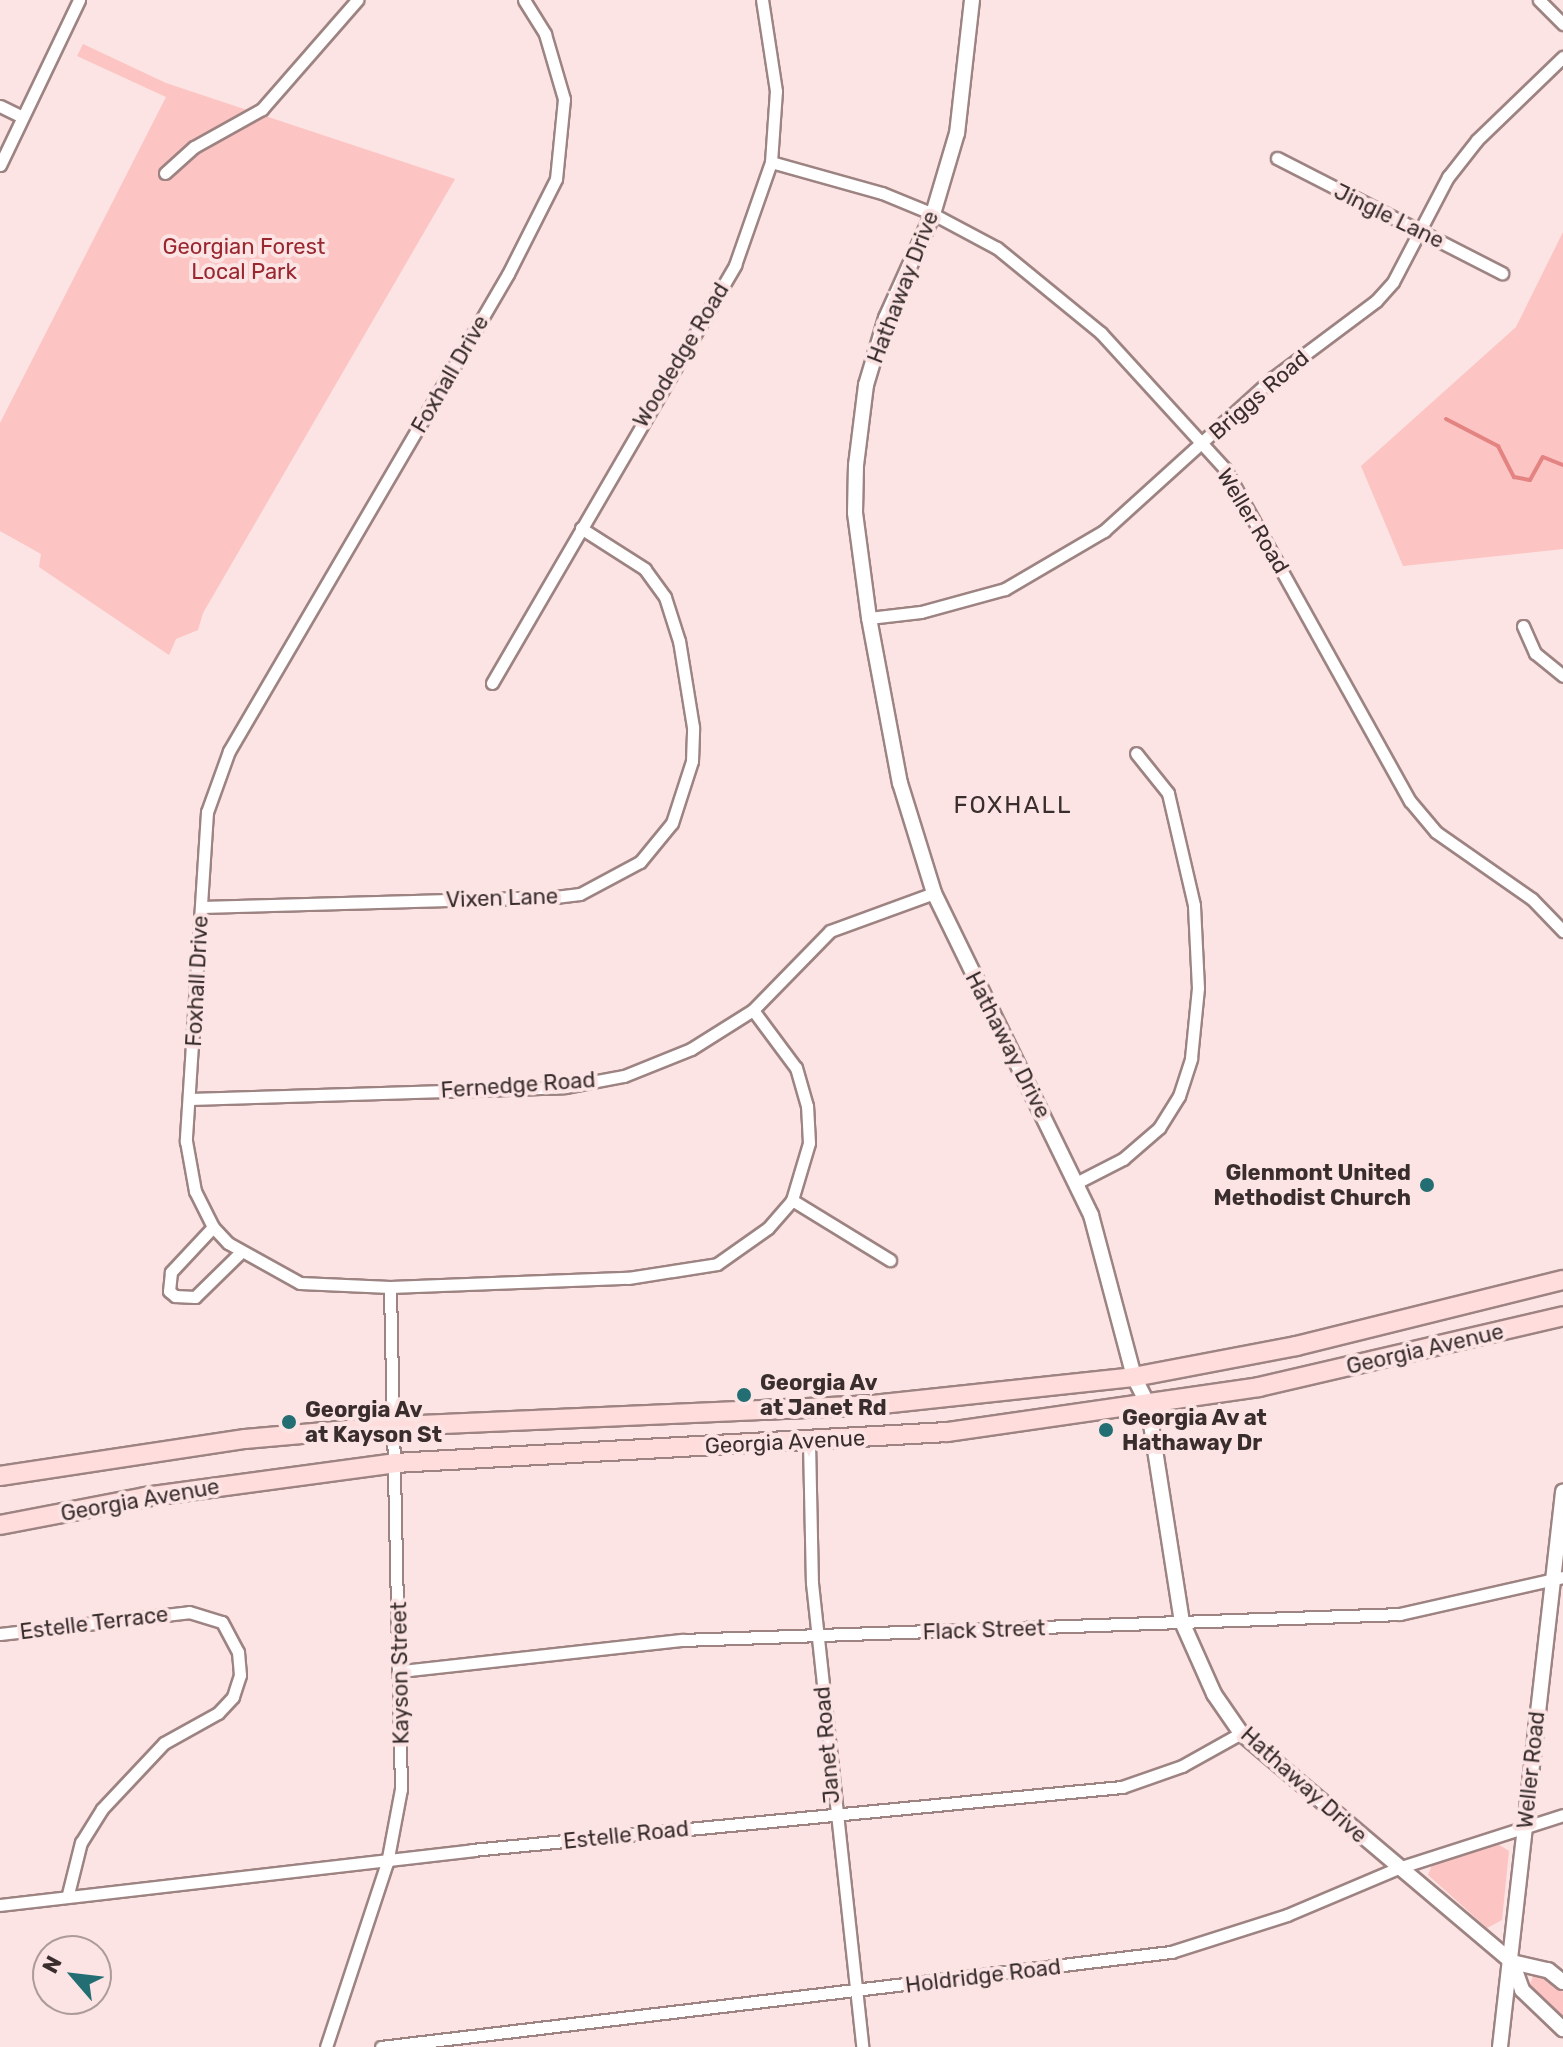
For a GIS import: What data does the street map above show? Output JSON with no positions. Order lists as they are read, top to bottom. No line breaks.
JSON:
{"streets":{"main road":["Georgia Avenue"],"street":["Jingle Lane","Hathaway Drive","Woodedge Road","Foxhall Drive","Briggs Road","Weller Road","Vixen Lane","Fernedge Road","Estelle Terrace","Flack Street","Kayson Street","Janet Road","Estelle Road","Holdridge Road"]},"crossings":[["Jingle Lane","Briggs Road"],["Hathaway Drive","Briggs Road"],["Hathaway Drive","Weller Road"],["Hathaway Drive","Fernedge Road"],["Hathaway Drive","Georgia Avenue"],["Hathaway Drive","Flack Street"],["Hathaway Drive","Estelle Road"],["Hathaway Drive","Holdridge Road"],["Woodedge Road","Weller Road"],["Woodedge Road","Vixen Lane"],["Foxhall Drive","Vixen Lane"],["Foxhall Drive","Fernedge Road"],["Foxhall Drive","Kayson Street"],["Briggs Road","Weller Road"],["Weller Road","Flack Street"],["Weller Road","Holdridge Road"],["Georgia Avenue","Kayson Street"],["Georgia Avenue","Janet Road"],["Estelle Terrace","Estelle Road"],["Flack Street","Kayson Street"],["Flack Street","Janet Road"],["Kayson Street","Estelle Road"],["Janet Road","Estelle Road"],["Janet Road","Holdridge Road"]],"districts":["FOXHALL"],"parks":["Georgian Forest Local Park"],"places":["Glenmont United Methodist Church","Georgia Av at Janet Rd","Georgia Av at Kayson St","Georgia Av at Hathaway Dr"],"north":"top left"}
